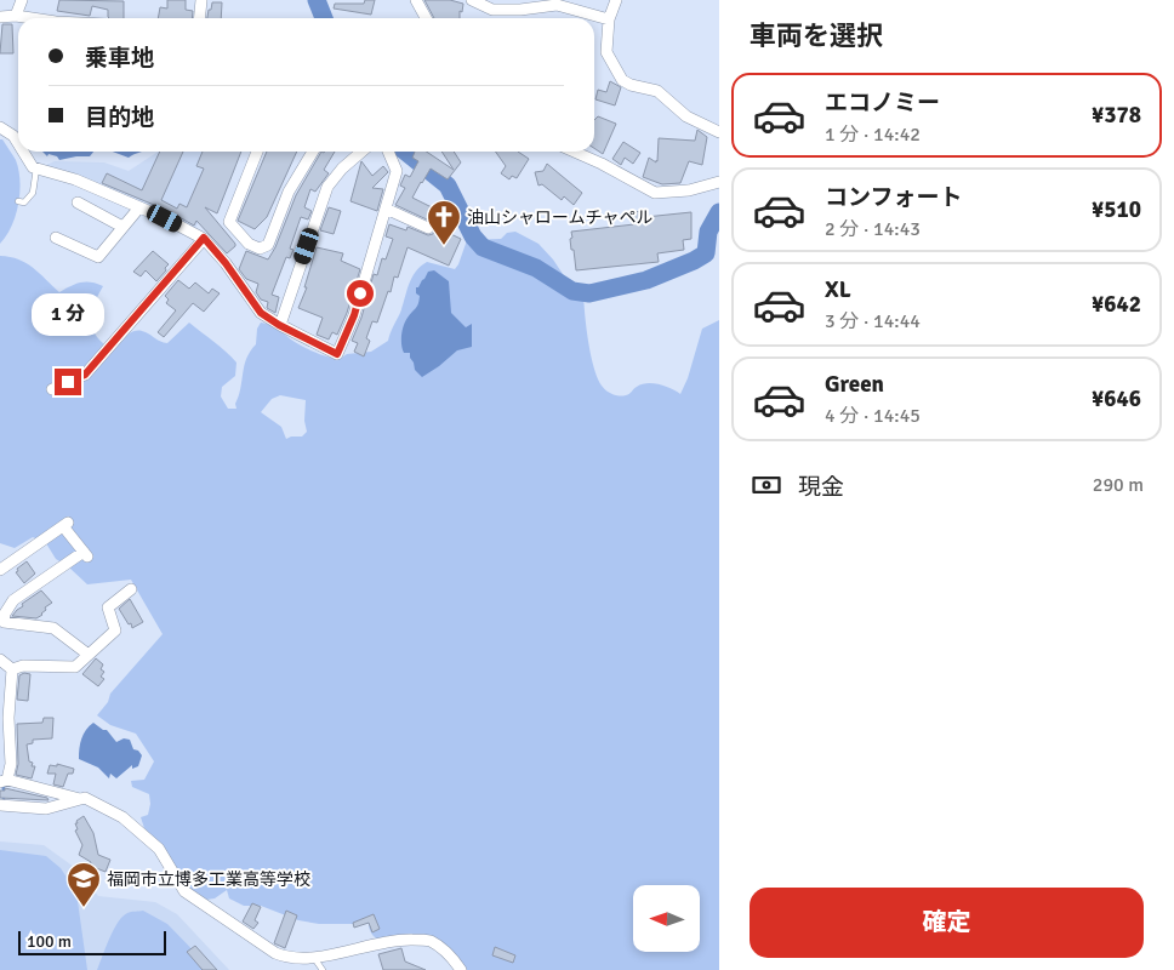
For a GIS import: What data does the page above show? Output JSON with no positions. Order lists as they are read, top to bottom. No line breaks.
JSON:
{"places":{"church":["油山シャロームチャペル"],"school or university":["福岡市立博多工業高等学校"]},"scale_bar":"100 m","north":"left","page":{"heading":"車両を選択","banner":["乗車地","目的地"],"list":[{"name":"エコノミー","note":"1 分 · 14:42","value":"¥378"},{"name":"コンフォート","note":"2 分 · 14:43","value":"¥510"},{"name":"XL","note":"3 分 · 14:44","value":"¥642"},{"name":"Green","note":"4 分 · 14:45","value":"¥646"}],"bubble":"1 分","pay":["現金","290 m"],"buttons":"確定","scale":"100 m"}}
